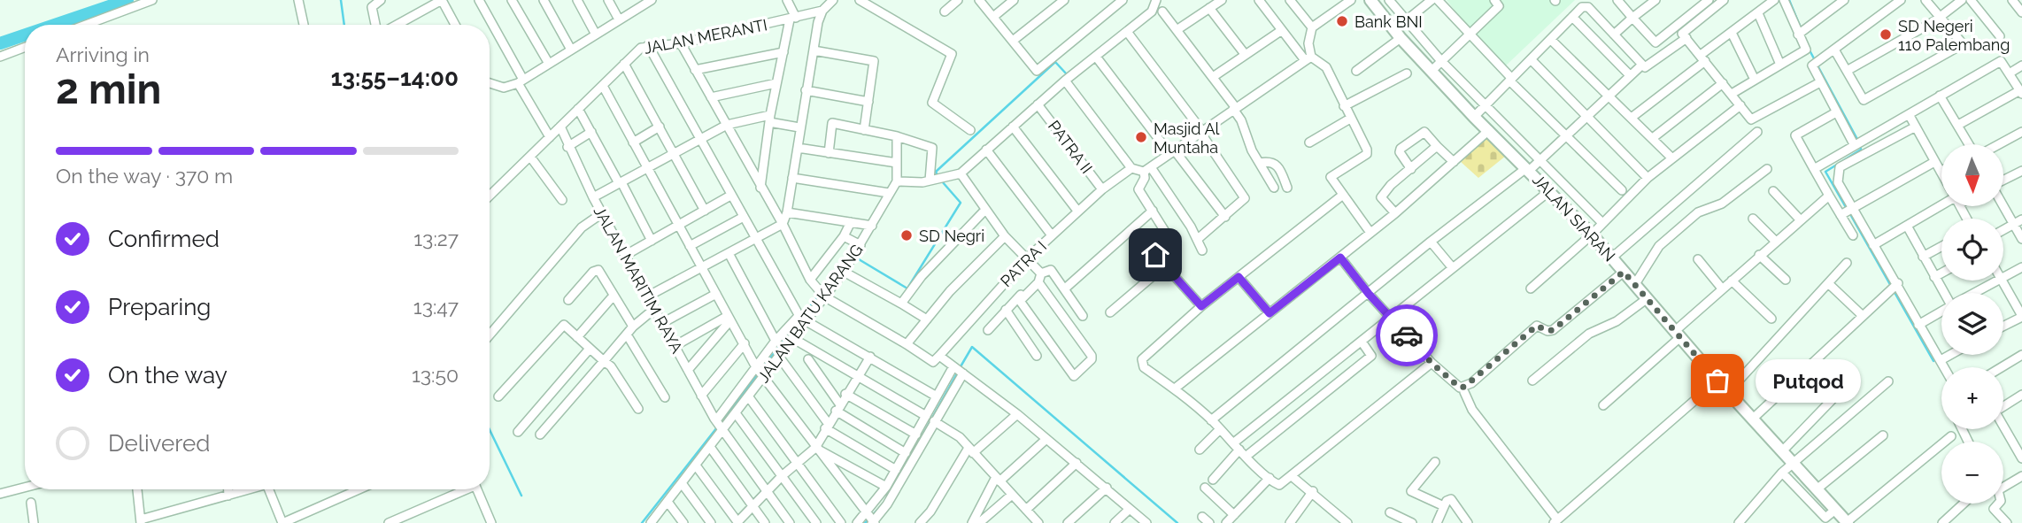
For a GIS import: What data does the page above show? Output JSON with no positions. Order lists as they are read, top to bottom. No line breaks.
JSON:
{"streets":{"street":["JALAN MERANTI","PATRA II","JALAN SIARAN","PATRA I","JALAN MARITIM RAYA","JALAN BATU KARANG"]},"crossings":[["JALAN MERANTI","JALAN MARITIM RAYA"],["PATRA II","PATRA I"],["JALAN MARITIM RAYA","JALAN BATU KARANG"]],"places":["Bank BNI","SD Negeri 110 Palembang","Masjid Al Muntaha","SD Negri","Putqod"],"north":"bottom","page":{"heading":["2 min","Arriving in","13:55–14:00"],"bar":"On the way · 370 m","map_buttons":["+","−"],"list":[["Confirmed","13:27"],["Preparing","13:47"],["On the way","13:50"],"Delivered"],"bubble":"Putqod"}}
